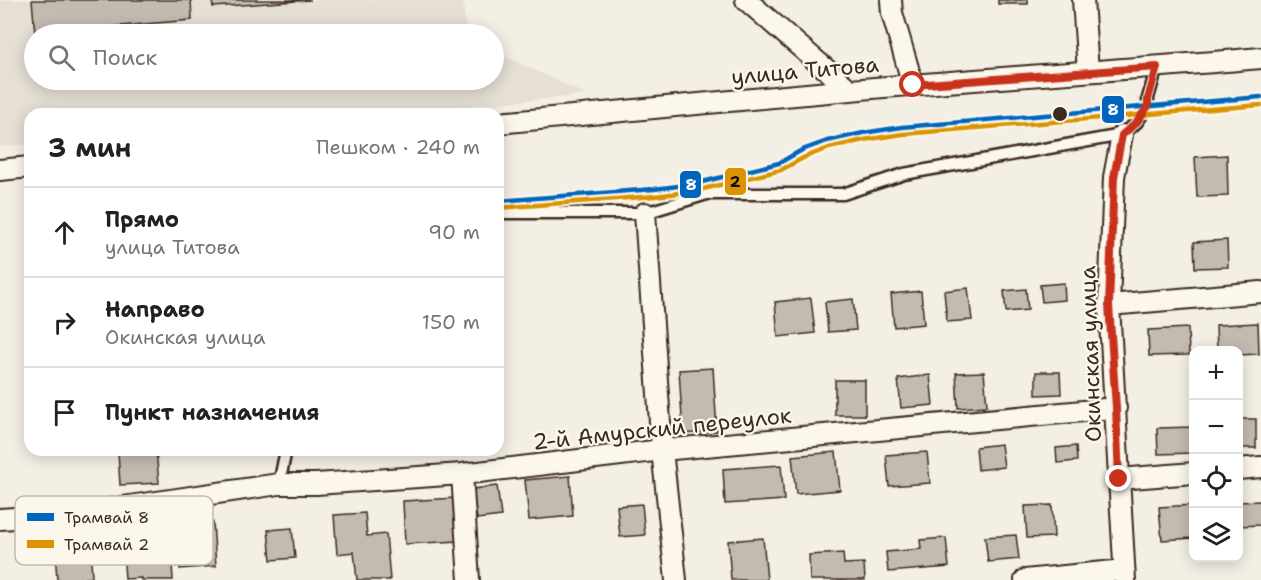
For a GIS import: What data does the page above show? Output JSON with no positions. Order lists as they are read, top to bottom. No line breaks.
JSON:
{"streets":{"street":["улица Титова","Окинская улица","2-й Амурский переулок"]},"crossings":[["Окинская улица","2-й Амурский переулок"]],"lines":["tram line 8","tram line 2"],"legend":["Трамвай 8","Трамвай 2"],"page":{"search":"Поиск","heading":["3 мин","Пешком · 240 m"],"list":[["Прямо","улица Титова","90 m"],["Направо","Окинская улица","150 m"],"Пункт назначения"],"map_buttons":["+","−"]}}
